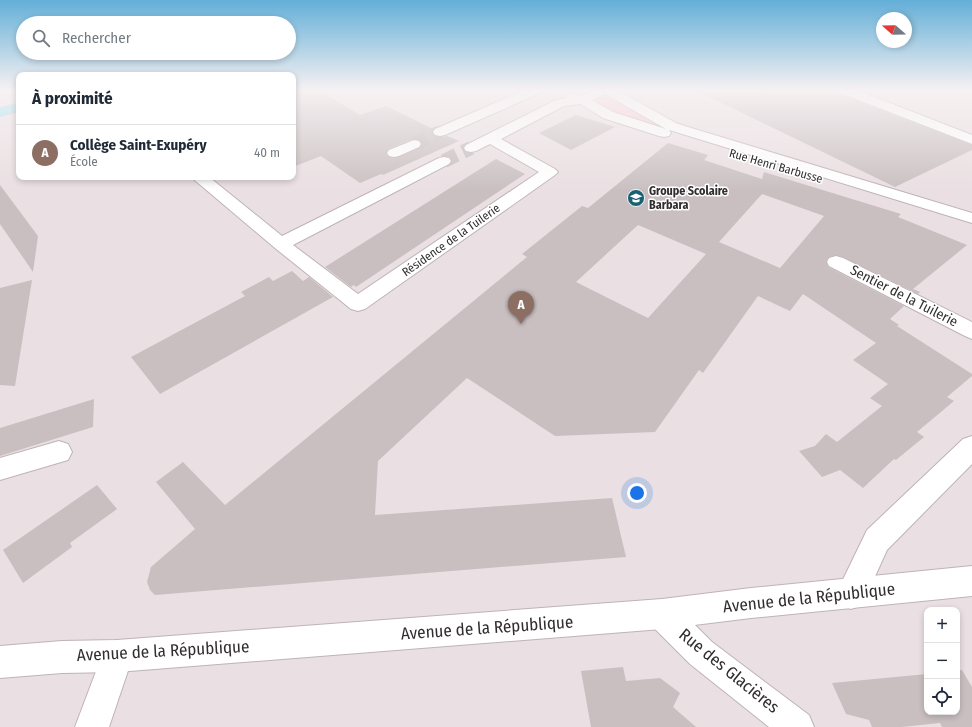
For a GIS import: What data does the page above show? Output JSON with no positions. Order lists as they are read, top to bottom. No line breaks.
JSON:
{"streets":{"street":["Rue Henri Barbusse","Résidence de la Tuilerie","Sentier de la Tuilerie","Avenue de la République","Rue des Glacières"]},"crossings":[["Avenue de la République","Rue des Glacières"]],"places":{"school or university":["Groupe Scolaire Barbara"]},"north":"left","page":{"search":"Rechercher","heading":"À proximité","list":[{"mark":"A","name":"Collège Saint-Exupéry","note":"École","value":"40 m"}],"pins":"A","map_buttons":["+","−"]}}
